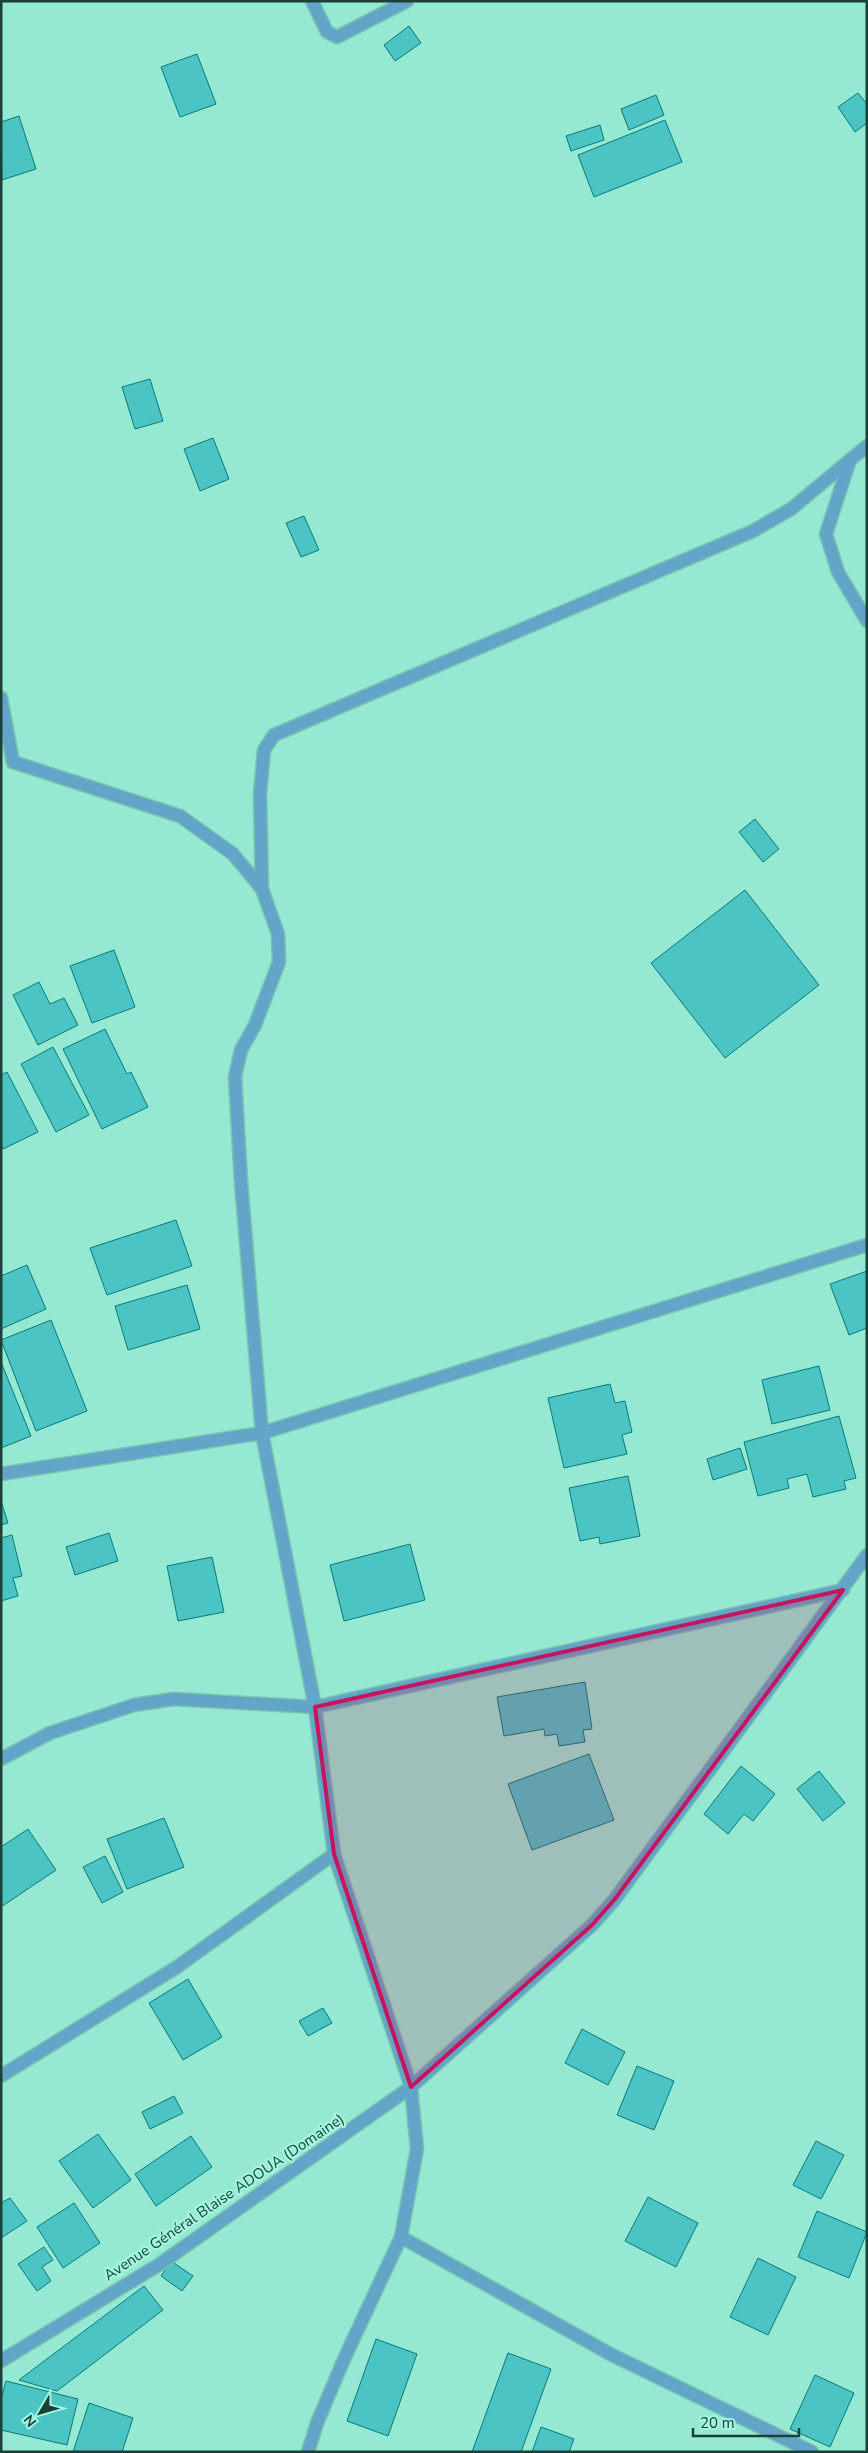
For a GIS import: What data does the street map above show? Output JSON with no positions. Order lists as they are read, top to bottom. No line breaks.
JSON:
{"streets":{"street":["Avenue Général Blaise ADOUA (Domaine)"]},"scale_bar":"20 m","north":"bottom left"}
